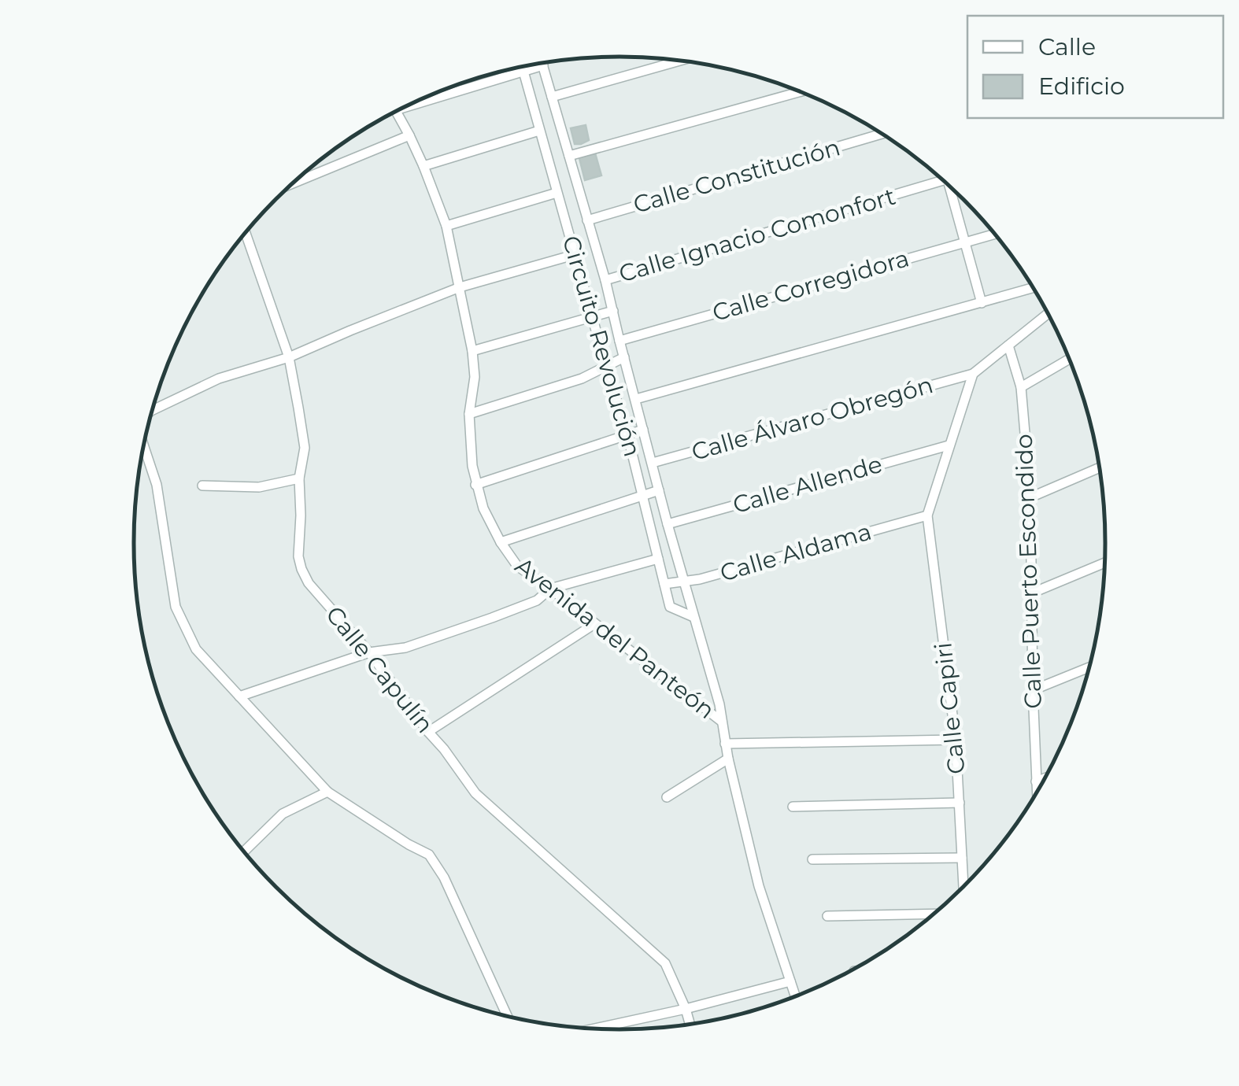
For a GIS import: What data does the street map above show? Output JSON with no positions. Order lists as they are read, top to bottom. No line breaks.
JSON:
{"streets":{"street":["Calle Constitución","Calle Ignacio Comonfort","Calle Corregidora","Circuito Revolución","Calle Álvaro Obregón","Calle Allende","Calle Aldama","Calle Puerto Escondido","Avenida del Panteón","Calle Capulín","Calle Capiri"]},"crossings":[["Calle Constitución","Circuito Revolución"],["Calle Ignacio Comonfort","Circuito Revolución"],["Calle Corregidora","Circuito Revolución"],["Circuito Revolución","Calle Álvaro Obregón"],["Circuito Revolución","Calle Allende"],["Circuito Revolución","Calle Aldama"],["Circuito Revolución","Avenida del Panteón"],["Calle Aldama","Calle Capiri"]],"legend":["Calle","Edificio"]}
